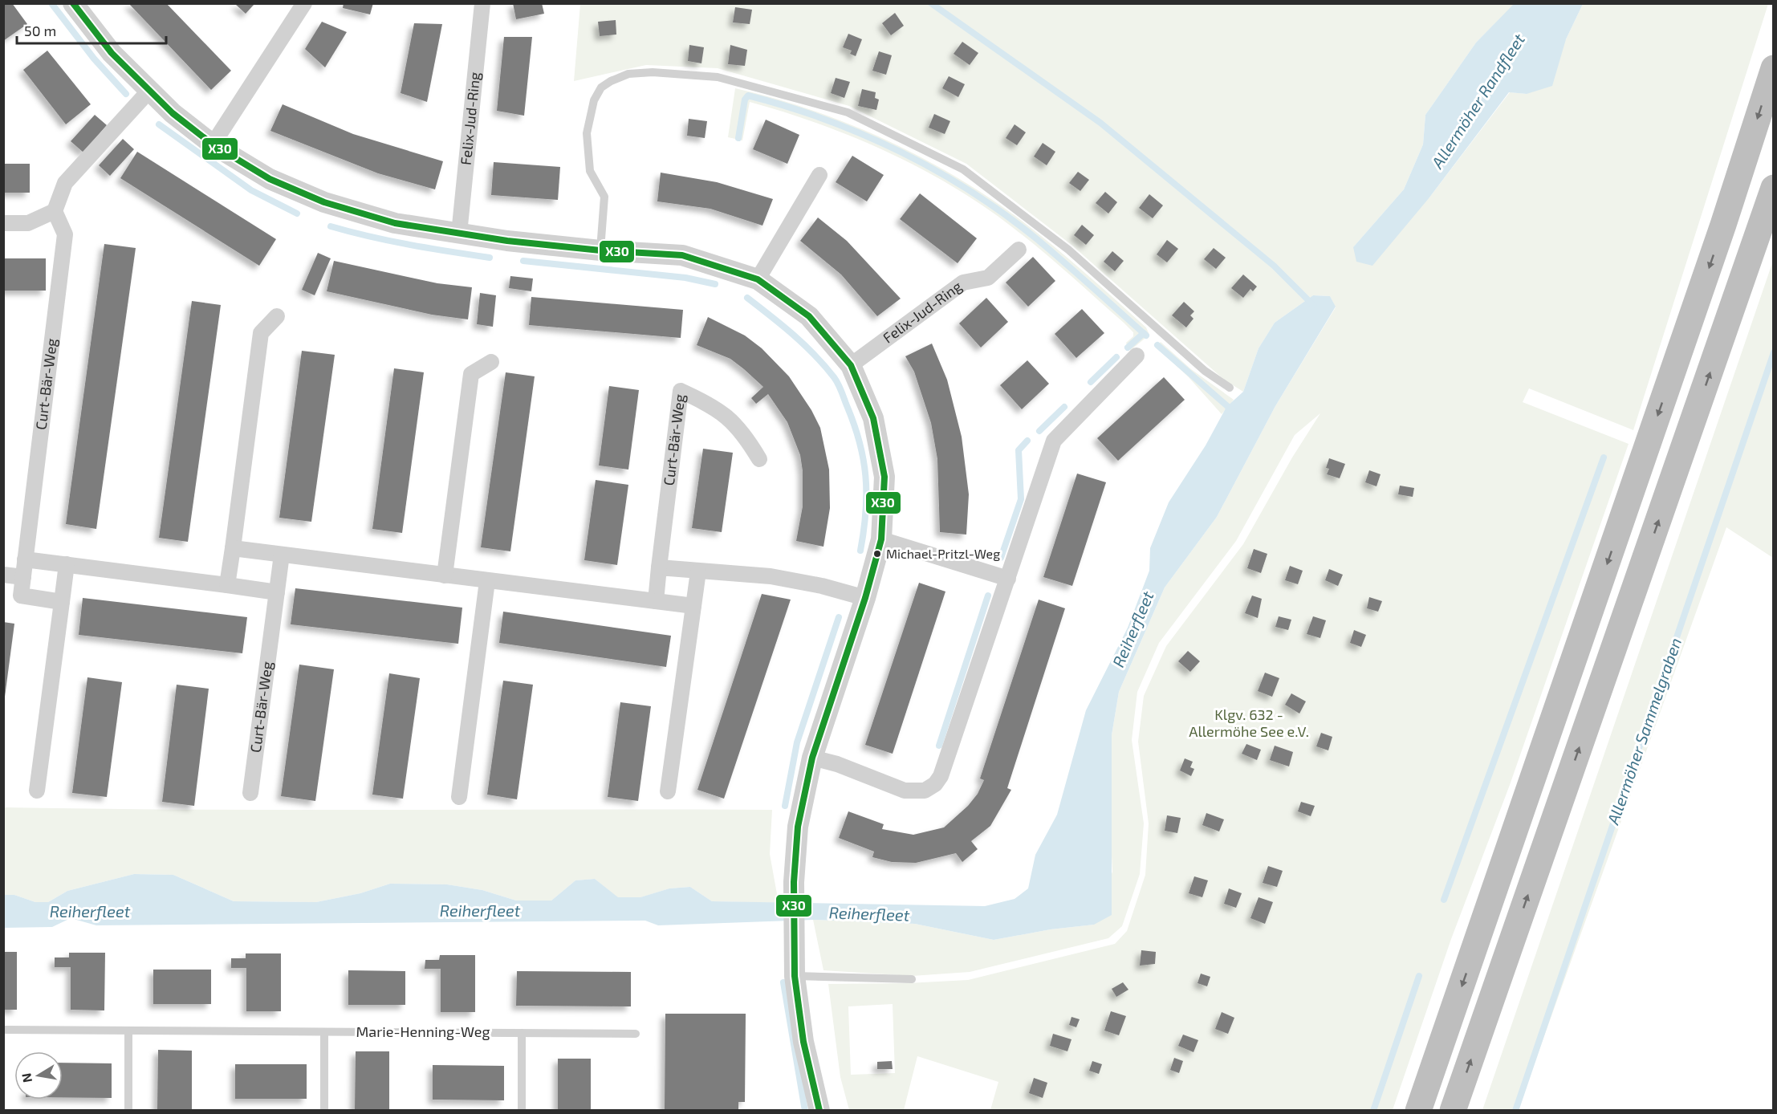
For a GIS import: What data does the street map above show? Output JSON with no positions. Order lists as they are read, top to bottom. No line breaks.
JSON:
{"streets":{"street":["Felix-Jud-Ring","Curt-Bär-Weg"],"lane":["Marie-Henning-Weg"]},"water":["Allermöher Randfleet","Reiherfleet","Allermöher Sammelgraben"],"parks":["Klgv. 632 - Allermöhe See e.V."],"places":["Michael-Pritzl-Weg"],"lines":["transit line X30"],"scale_bar":"50 m","north":"left"}
